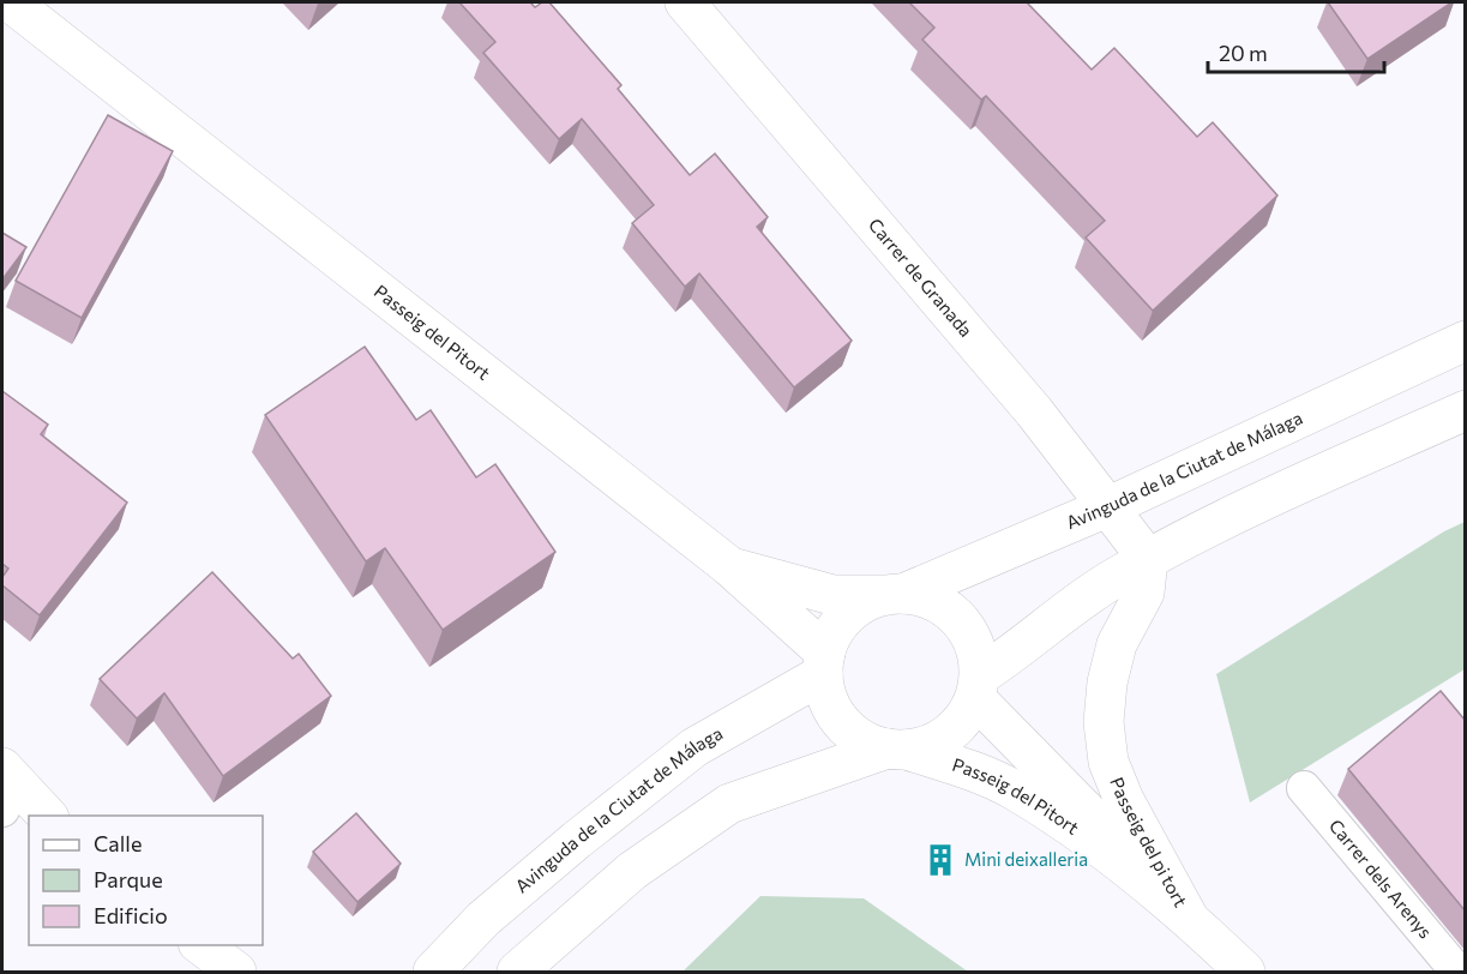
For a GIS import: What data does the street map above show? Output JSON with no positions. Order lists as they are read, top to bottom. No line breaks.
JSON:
{"streets":{"street":["Carrer de Granada","Passeig del Pitort","Avinguda de la Ciutat de Málaga","Passeig del pi tort"],"lane":["Carrer dels Arenys"]},"crossings":[["Carrer de Granada","Avinguda de la Ciutat de Málaga"],["Carrer de Granada","Passeig del pi tort"],["Passeig del Pitort","Avinguda de la Ciutat de Málaga"],["Passeig del Pitort","Passeig del pi tort"],["Avinguda de la Ciutat de Málaga","Passeig del pi tort"]],"places":{"building":["Mini deixalleria"]},"legend":["Calle","Parque","Edificio"],"scale_bar":"20 m"}
